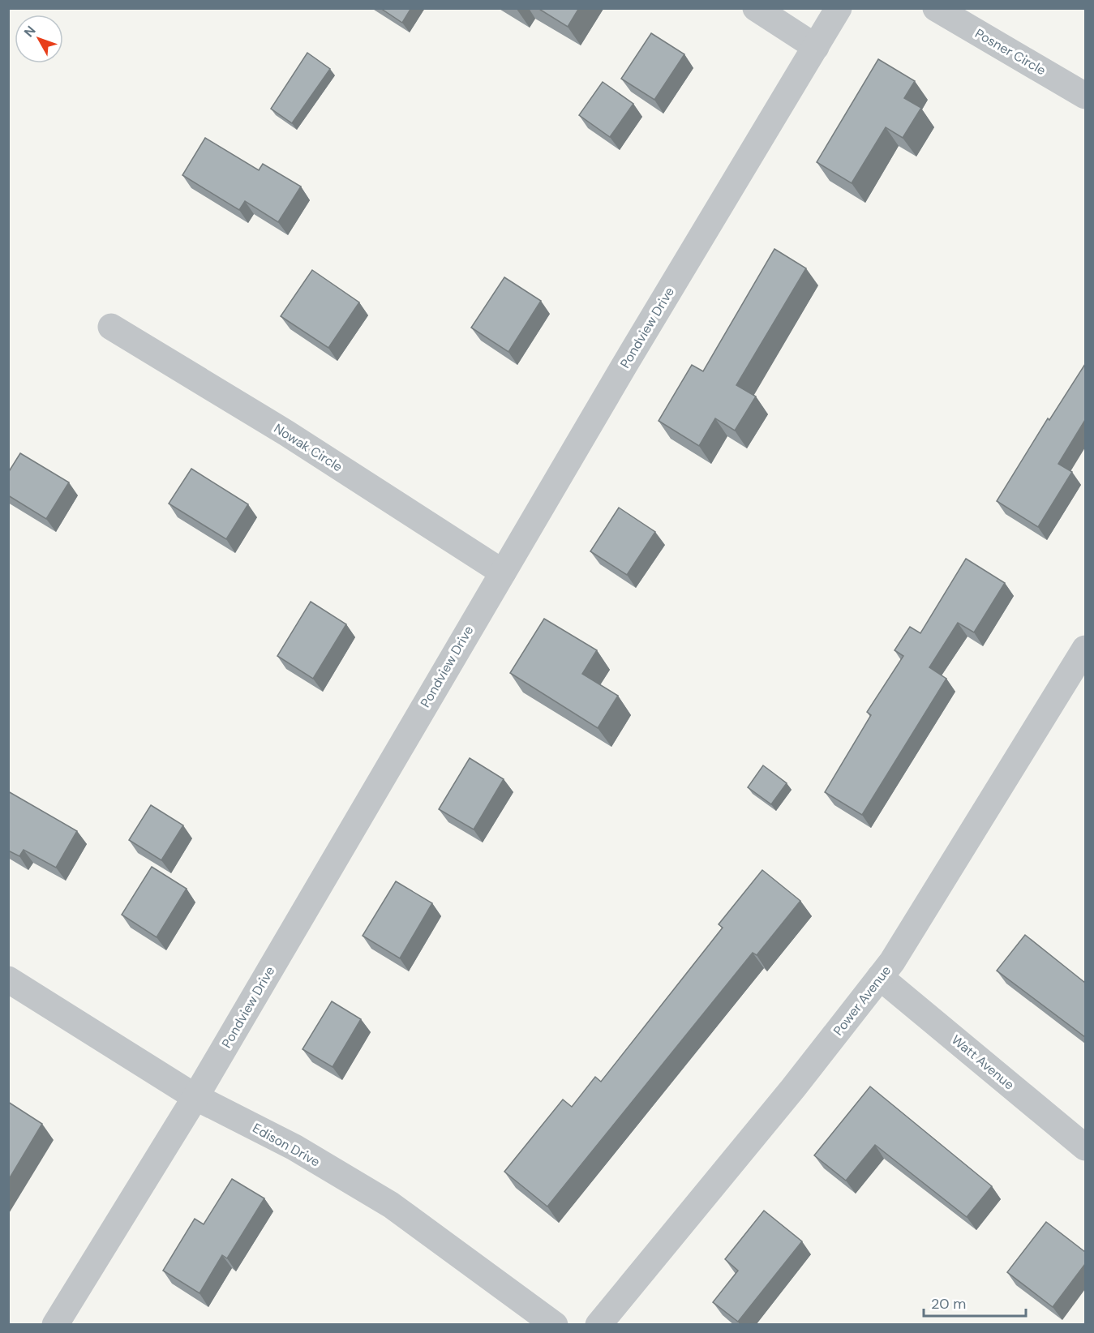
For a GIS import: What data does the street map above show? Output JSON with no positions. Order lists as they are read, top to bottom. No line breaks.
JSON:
{"streets":{"street":["Posner Circle","Pondview Drive","Nowak Circle","Power Avenue","Watt Avenue","Edison Drive"]},"crossings":[["Pondview Drive","Nowak Circle"],["Pondview Drive","Edison Drive"],["Power Avenue","Watt Avenue"]],"scale_bar":"20 m","north":"top left"}
